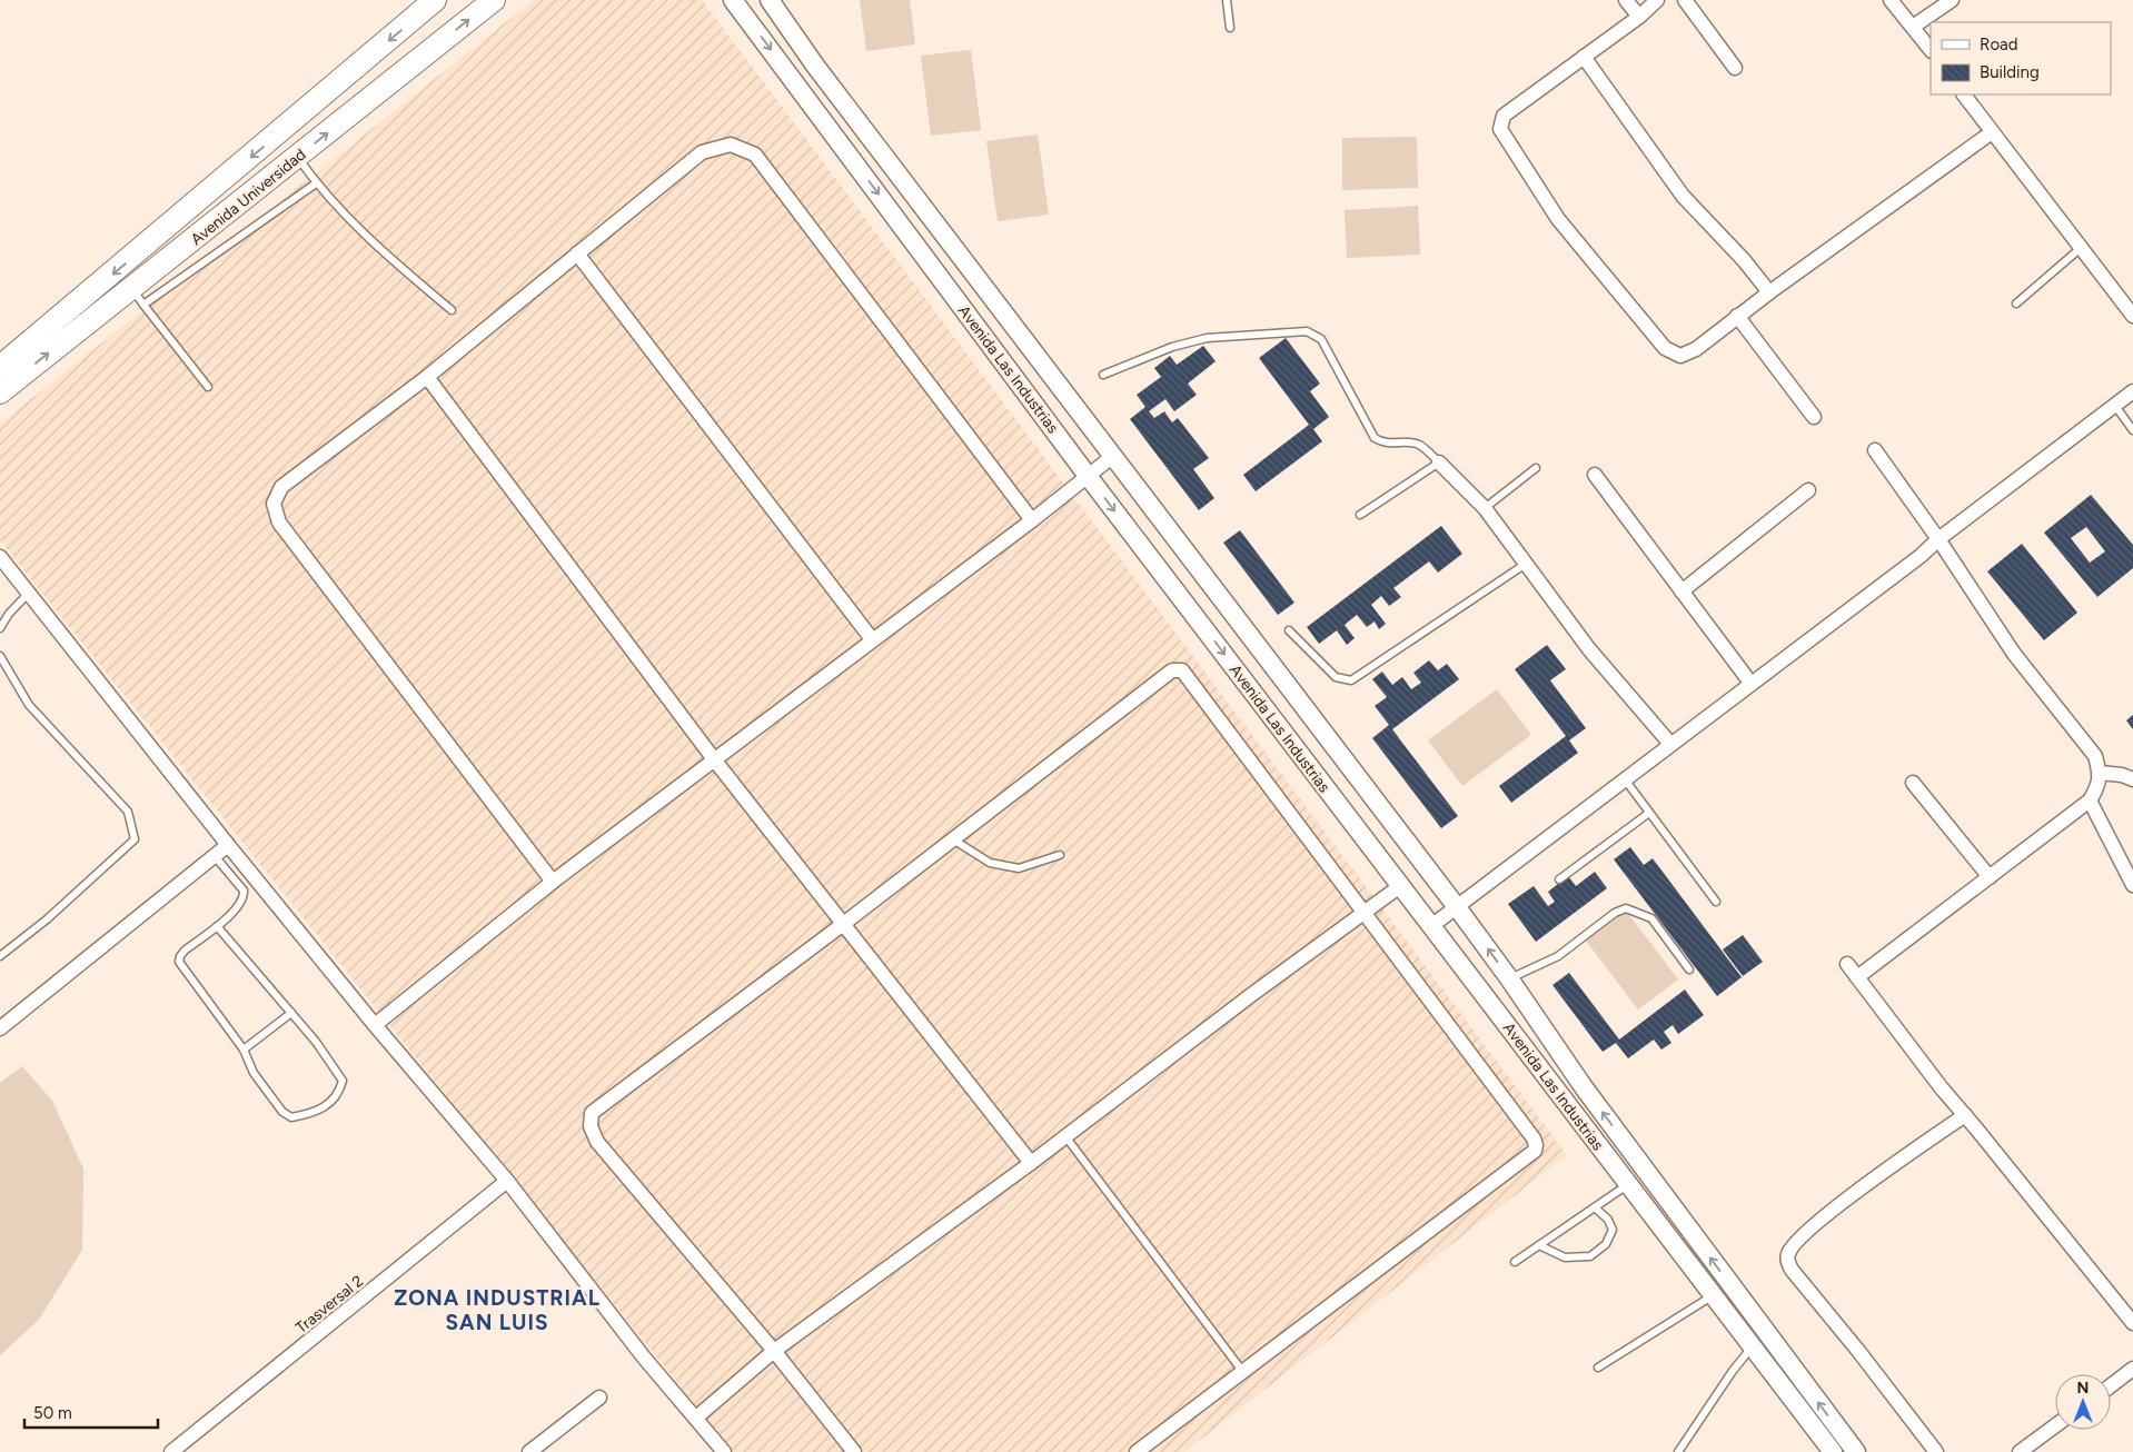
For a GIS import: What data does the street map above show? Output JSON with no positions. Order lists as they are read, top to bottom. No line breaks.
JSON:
{"streets":{"main road":["Avenida Universidad"],"street":["Avenida Las Industrias","Trasversal 2"]},"districts":["ZONA INDUSTRIAL SAN LUIS"],"legend":["Road","Building"],"scale_bar":"50 m","north":"top"}
